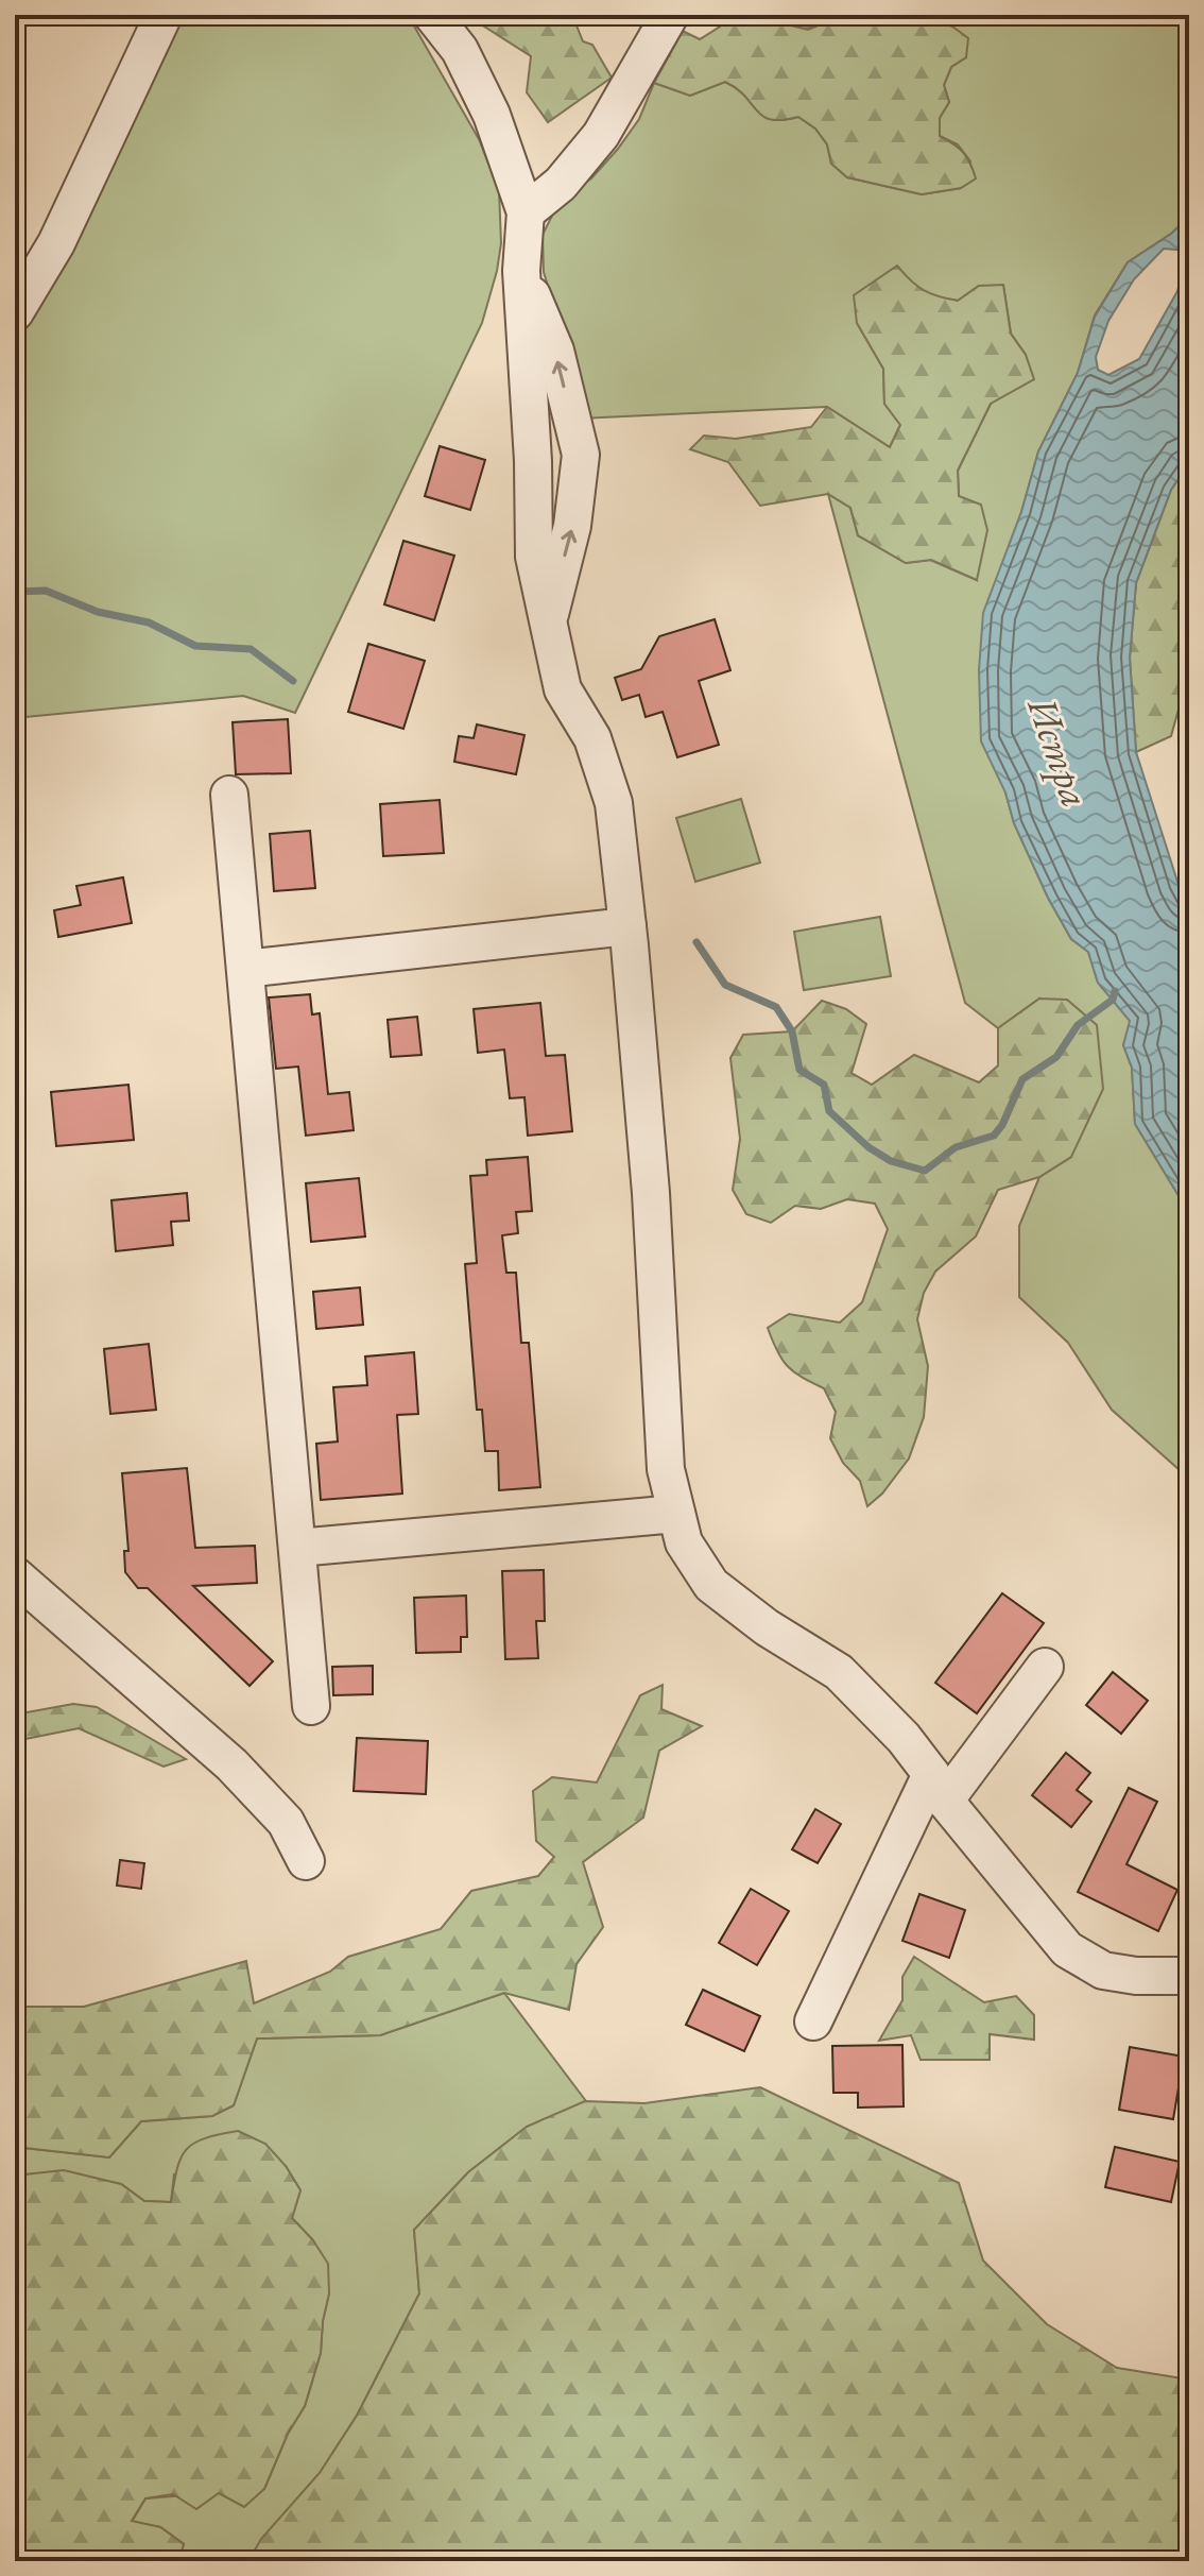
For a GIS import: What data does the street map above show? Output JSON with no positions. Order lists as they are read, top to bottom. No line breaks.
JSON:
{"water":["Истра"]}
